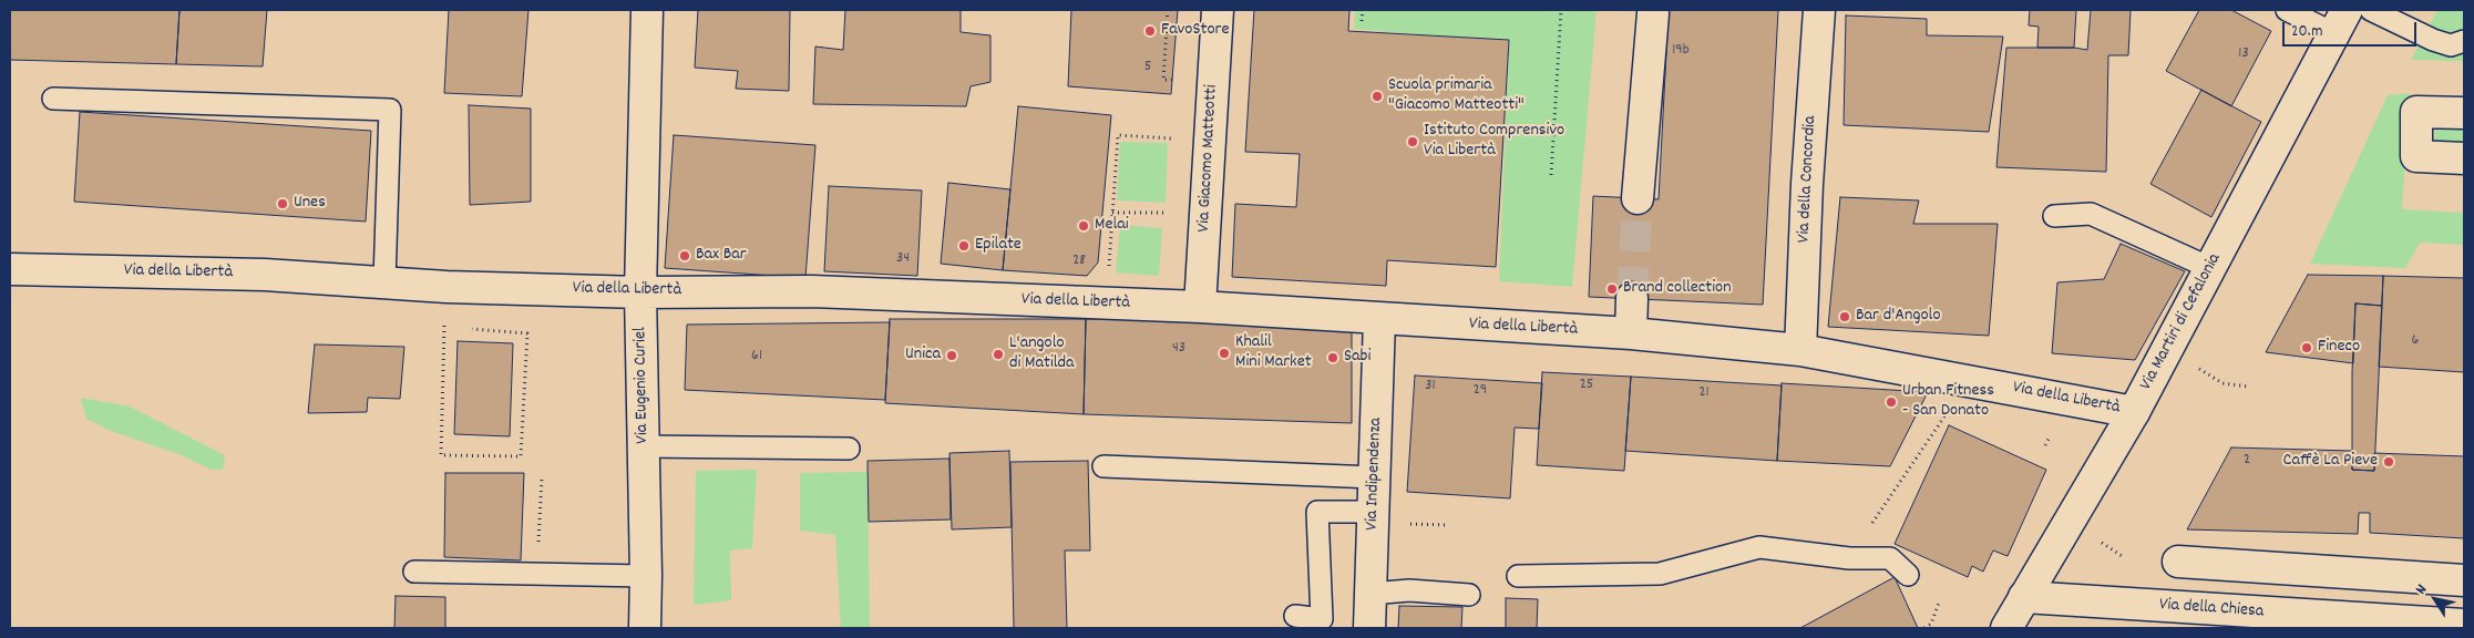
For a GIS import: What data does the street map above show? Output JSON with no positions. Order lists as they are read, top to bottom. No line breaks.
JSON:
{"streets":{"street":["Via Giacomo Matteotti","Via della Concordia","Via della Libertà","Via Martiri di Cefalonia","Via Eugenio Curiel","Via Indipendenza","Via della Chiesa"]},"crossings":[["Via Giacomo Matteotti","Via della Libertà"],["Via della Concordia","Via della Libertà"],["Via della Libertà","Via Martiri di Cefalonia"],["Via della Libertà","Via Eugenio Curiel"],["Via della Libertà","Via Indipendenza"],["Via Martiri di Cefalonia","Via della Chiesa"]],"places":["FavoStore","Scuola primaria \"Giacomo Matteotti\"","Istituto Comprensivo Via Libertà","Unes","Melai","Epilate","Bax Bar","Brand collection","Bar d'Angolo","Fineco","Khalil Mini Market","L'angolo di Matilda","Unica","Sabi","Urban Fitness - San Donato","Caffè La Pieve"],"house_numbers":["19b","13","5","34","28","6","43","61","25","31","29","21","2"],"scale_bar":"20 m","north":"top left"}
